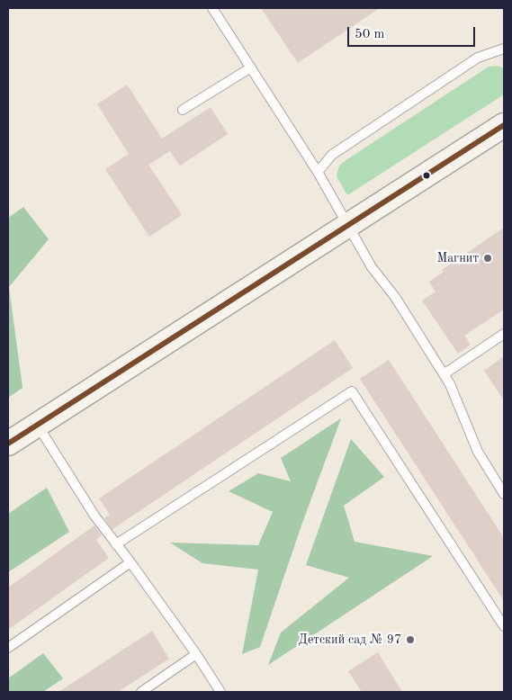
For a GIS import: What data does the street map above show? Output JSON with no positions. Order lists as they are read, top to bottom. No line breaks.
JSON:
{"places":["Магнит","Детский сад № 97"],"scale_bar":"50 m"}
